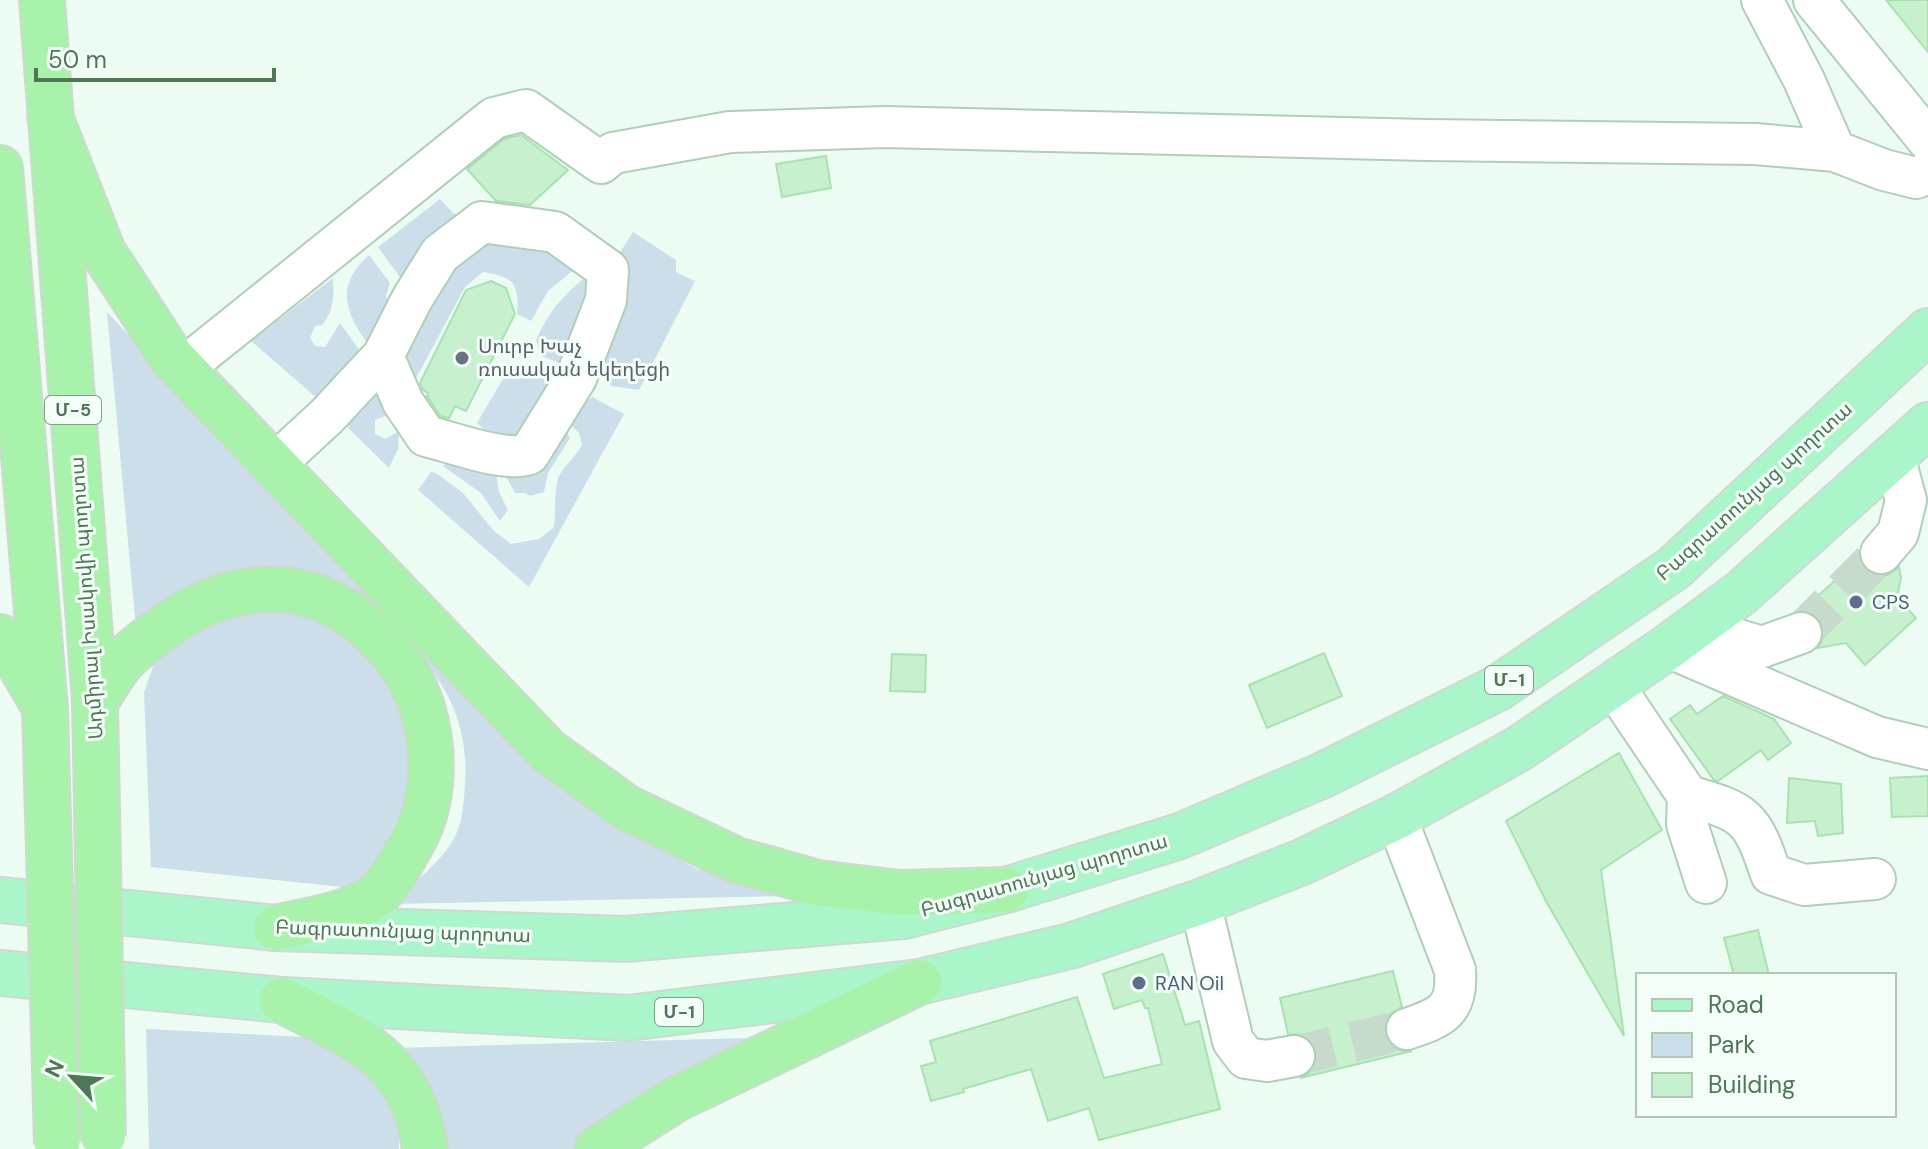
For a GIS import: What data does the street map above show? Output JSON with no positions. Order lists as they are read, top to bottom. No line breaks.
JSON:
{"streets":{"highway":["Մ-5","Ադմիրալ Իսակովի պողոտա"],"main road":["Բագրատունյաց պողոտա","Մ-1"]},"places":["Սուրբ Խաչ ռուսական եկեղեցի","CPS","RAN Oil"],"legend":["Road","Park","Building"],"scale_bar":"50 m","north":"top left"}
